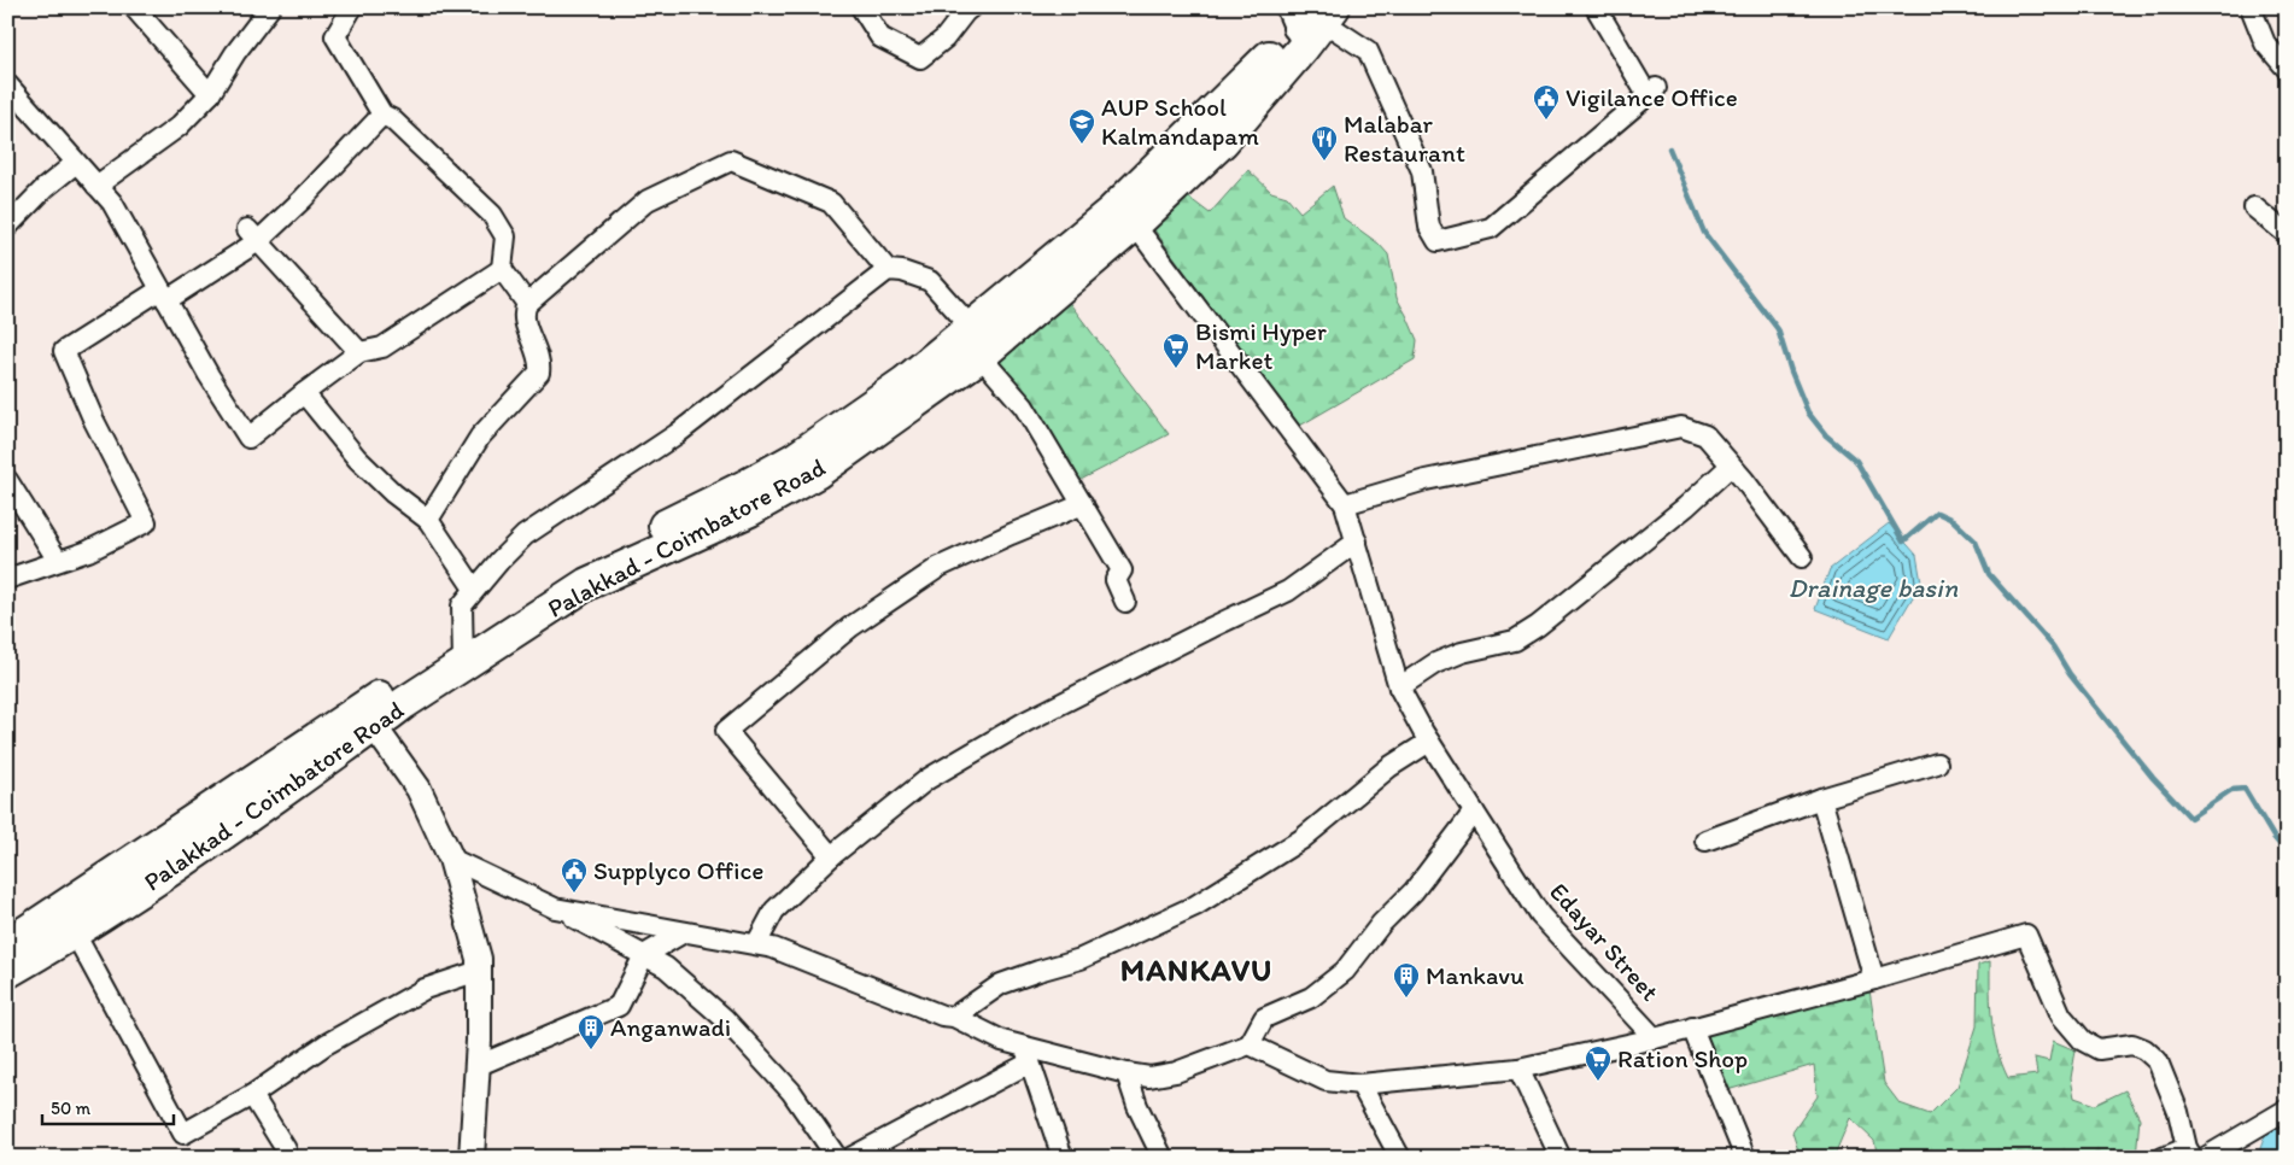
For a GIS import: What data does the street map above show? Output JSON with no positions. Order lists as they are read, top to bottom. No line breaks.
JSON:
{"streets":{"main road":["Palakkad - Coimbatore Road"],"street":["Edayar Street"]},"crossings":[["Palakkad - Coimbatore Road","Edayar Street"]],"districts":["MANKAVU"],"water":["Drainage basin"],"places":{"public building":["Vigilance Office","Supplyco Office"],"school or university":["AUP School Kalmandapam"],"restaurant":["Malabar Restaurant"],"supermarket":["Bismi Hyper Market","Ration Shop"],"building":["Mankavu","Anganwadi"]},"scale_bar":"50 m"}
